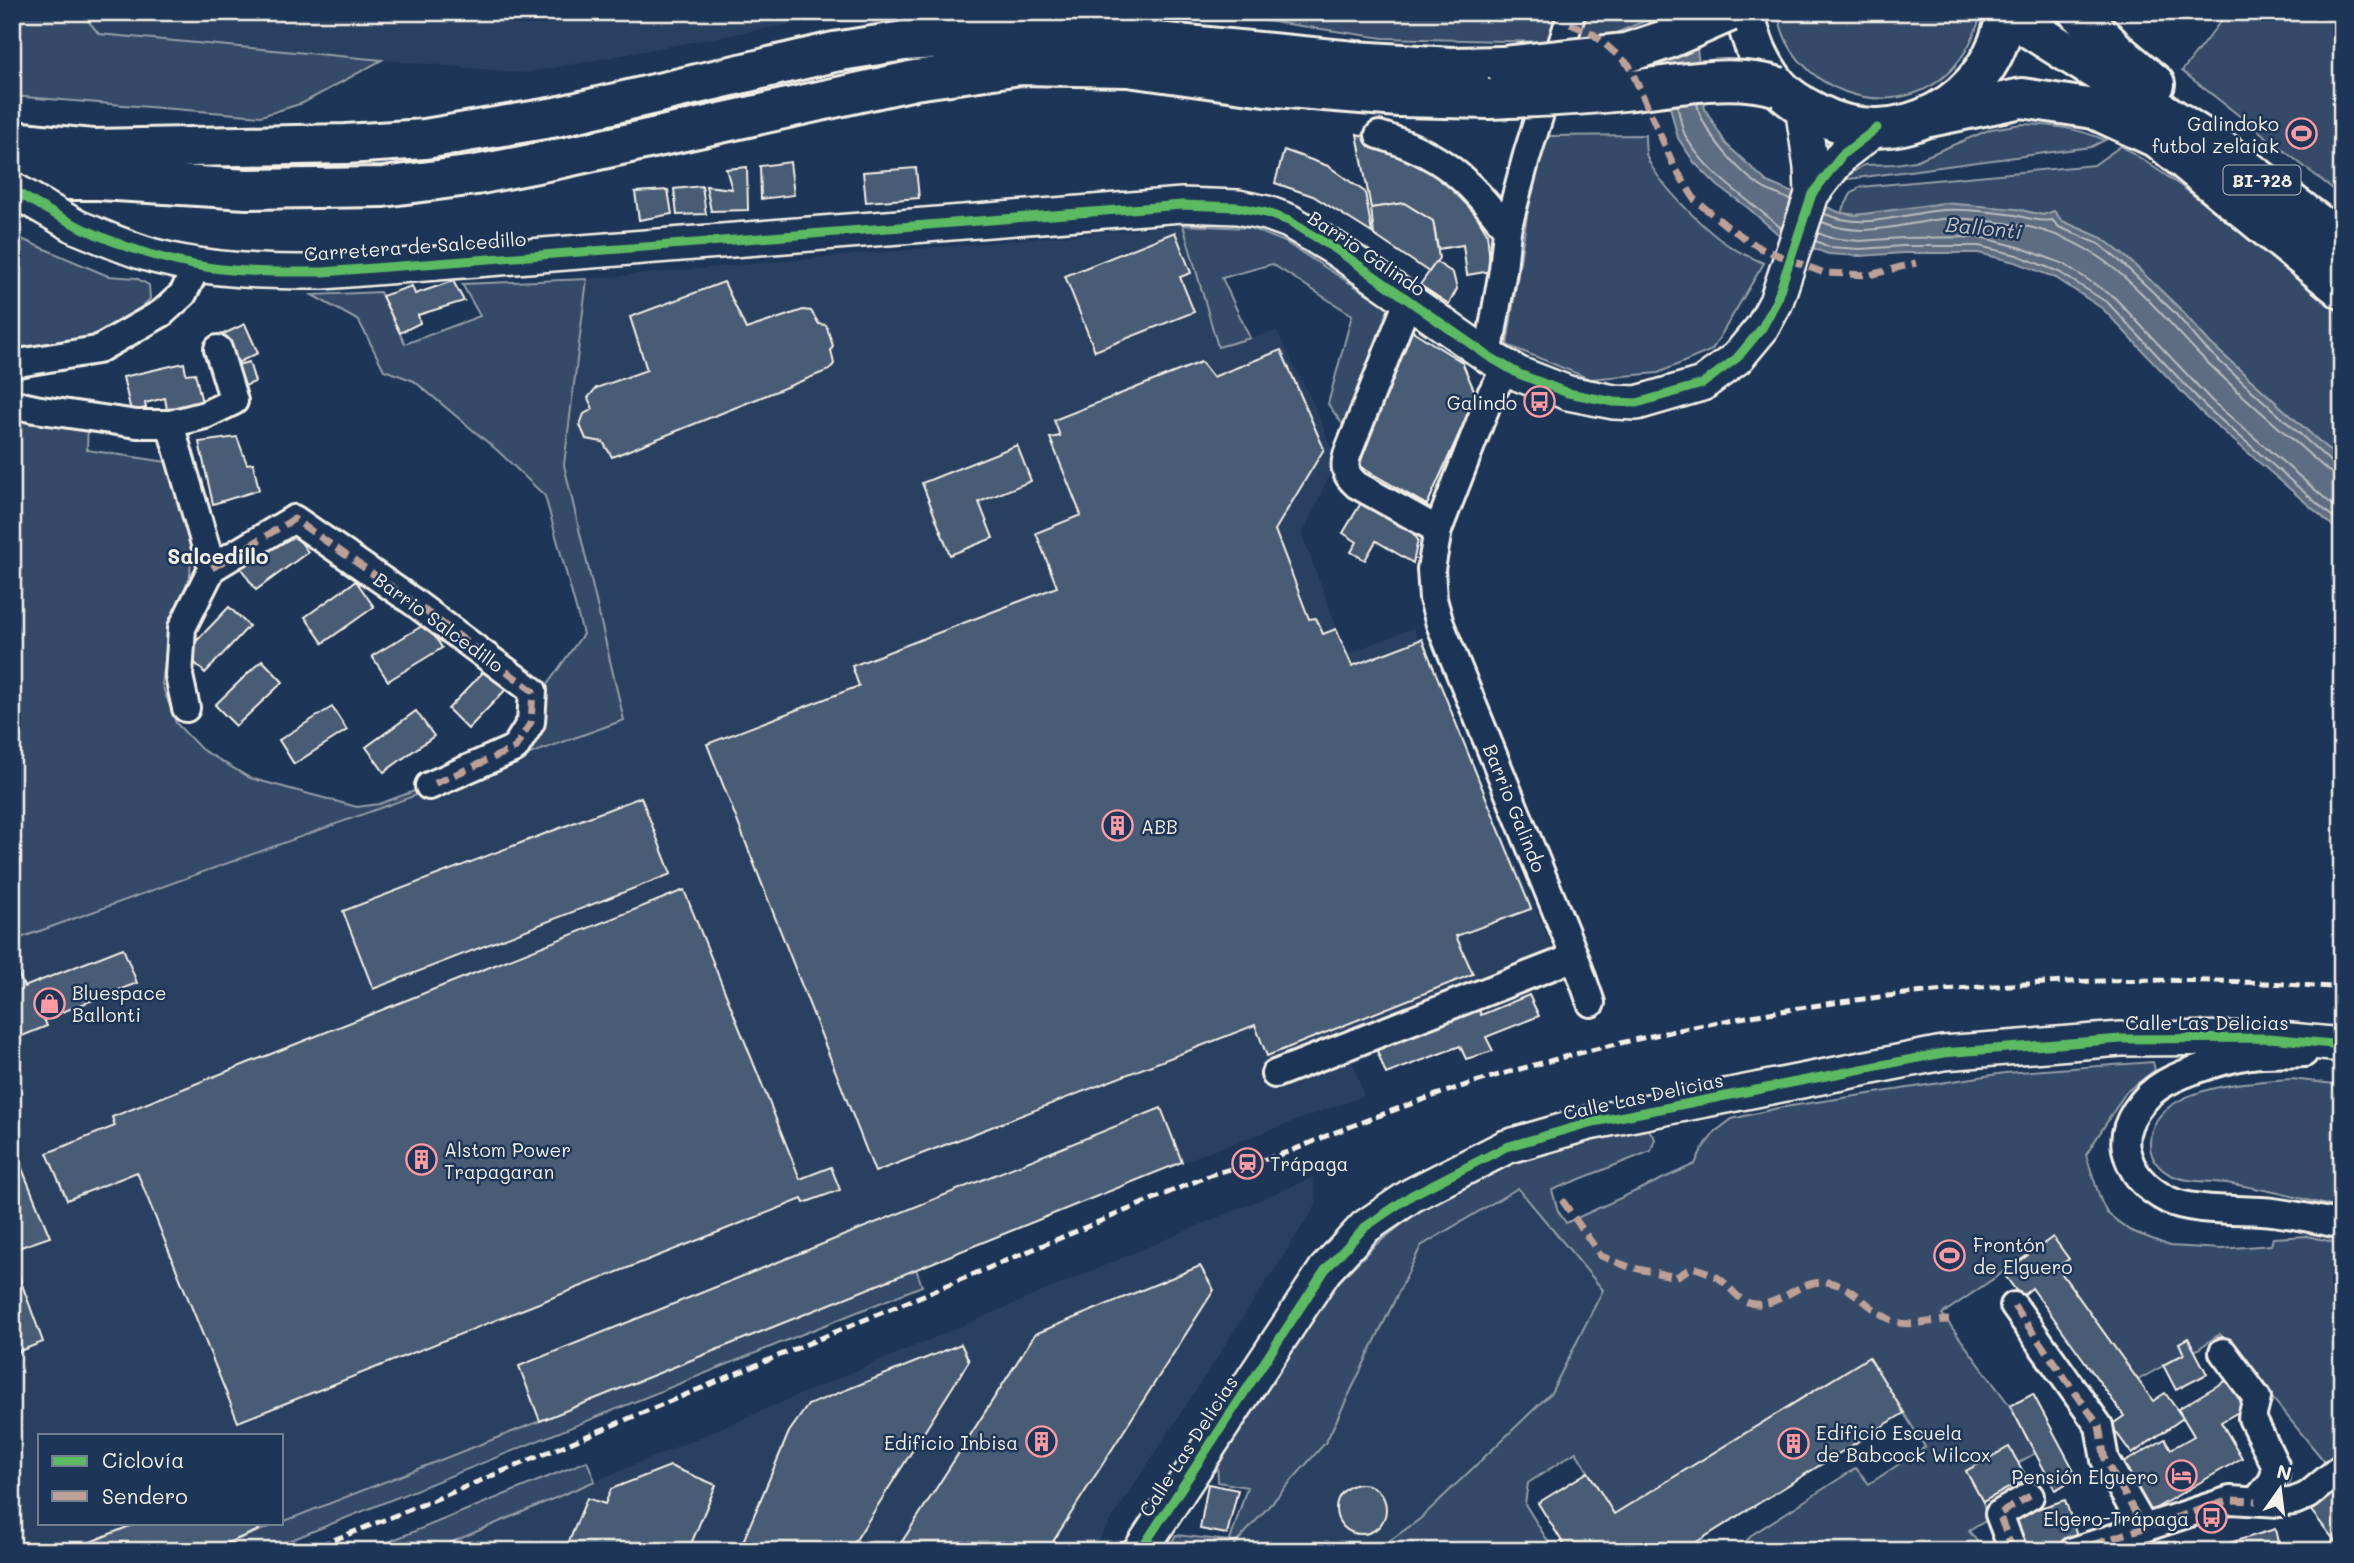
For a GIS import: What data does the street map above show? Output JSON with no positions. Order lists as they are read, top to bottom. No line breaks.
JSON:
{"streets":{"main road":["BI-728"],"street":["Carretera de Salcedillo","Barrio Galindo","Barrio Salcedillo","Calle Las Delicias"]},"crossings":[["Carretera de Salcedillo","Barrio Galindo"]],"districts":["Salcedillo"],"water":["Ballonti"],"places":{"sports":["Galindoko futbol zelaiak","Frontón de Elguero"],"bus stop":["Galindo","Elgero-Trápaga"],"building":["ABB","Alstom Power Trapagaran","Edificio Inbisa","Edificio Escuela de Babcock Wilcox"],"shop":["Bluespace Ballonti"],"station":["Trápaga"],"hotel":["Pensión Elguero"]},"legend":["Ciclovía","Sendero"],"north":"top"}
